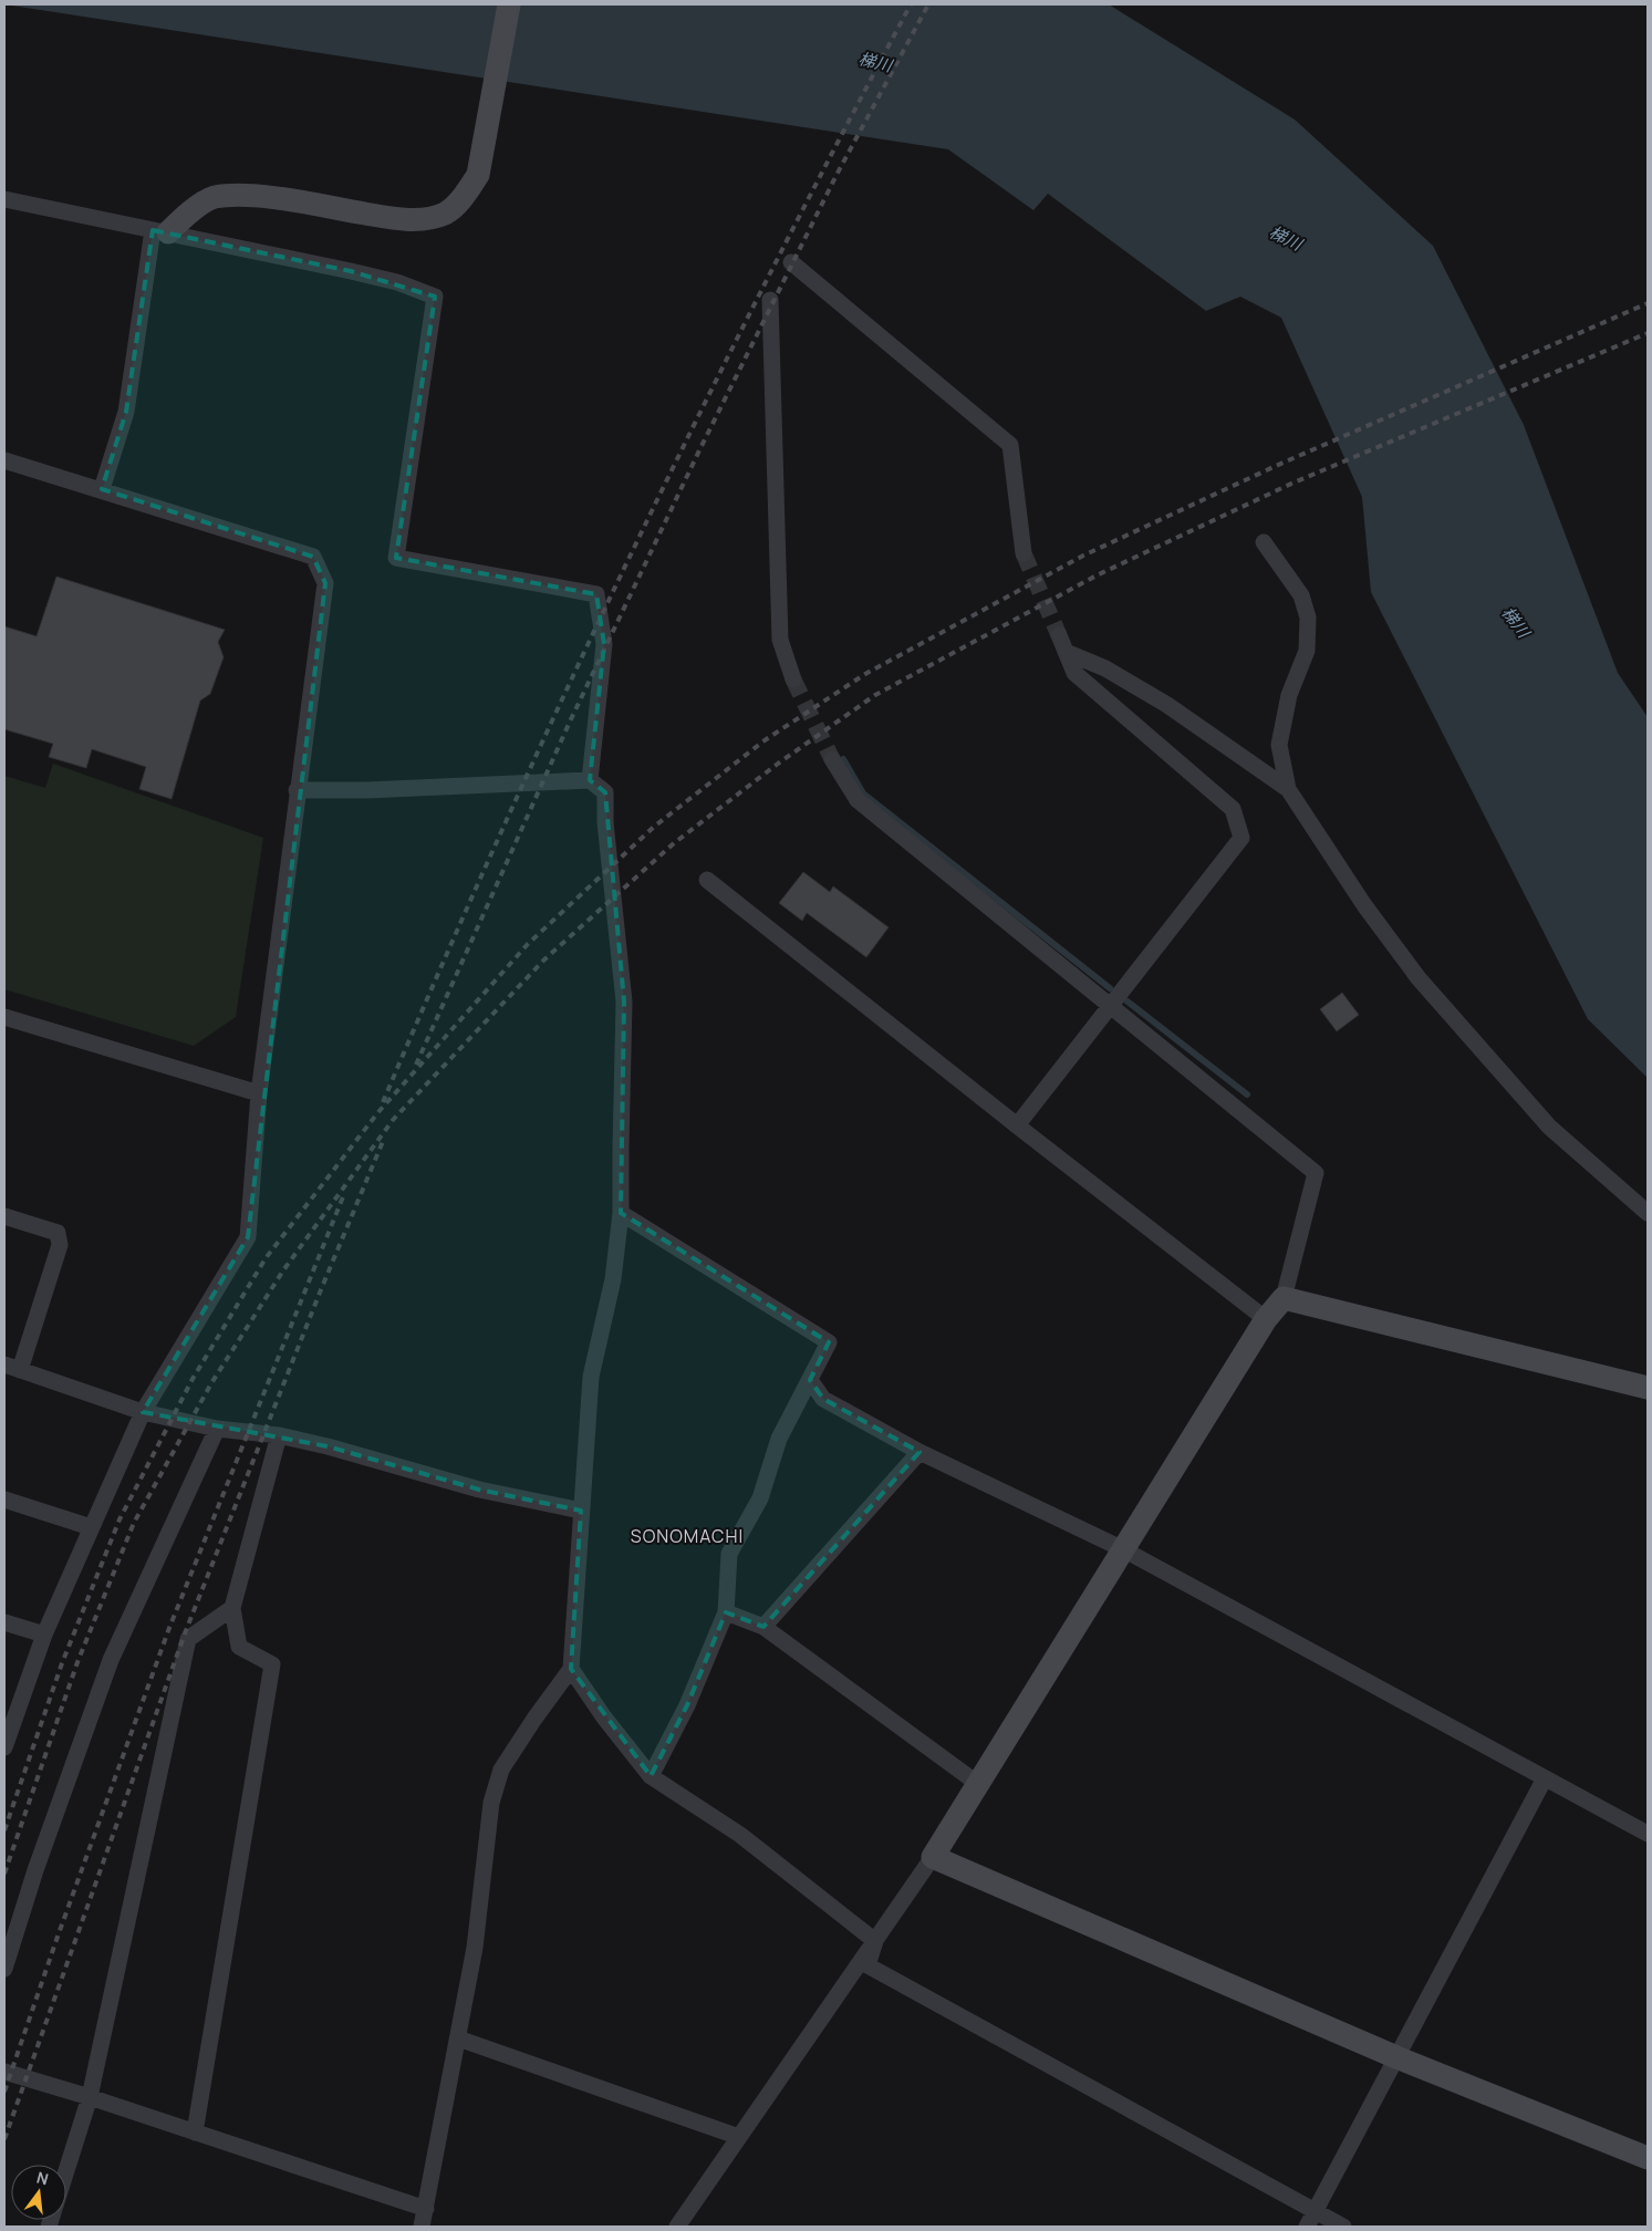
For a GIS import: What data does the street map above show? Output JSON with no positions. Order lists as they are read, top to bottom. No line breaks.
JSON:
{"districts":["SONOMACHI"],"water":["梯川"],"north":"top"}
